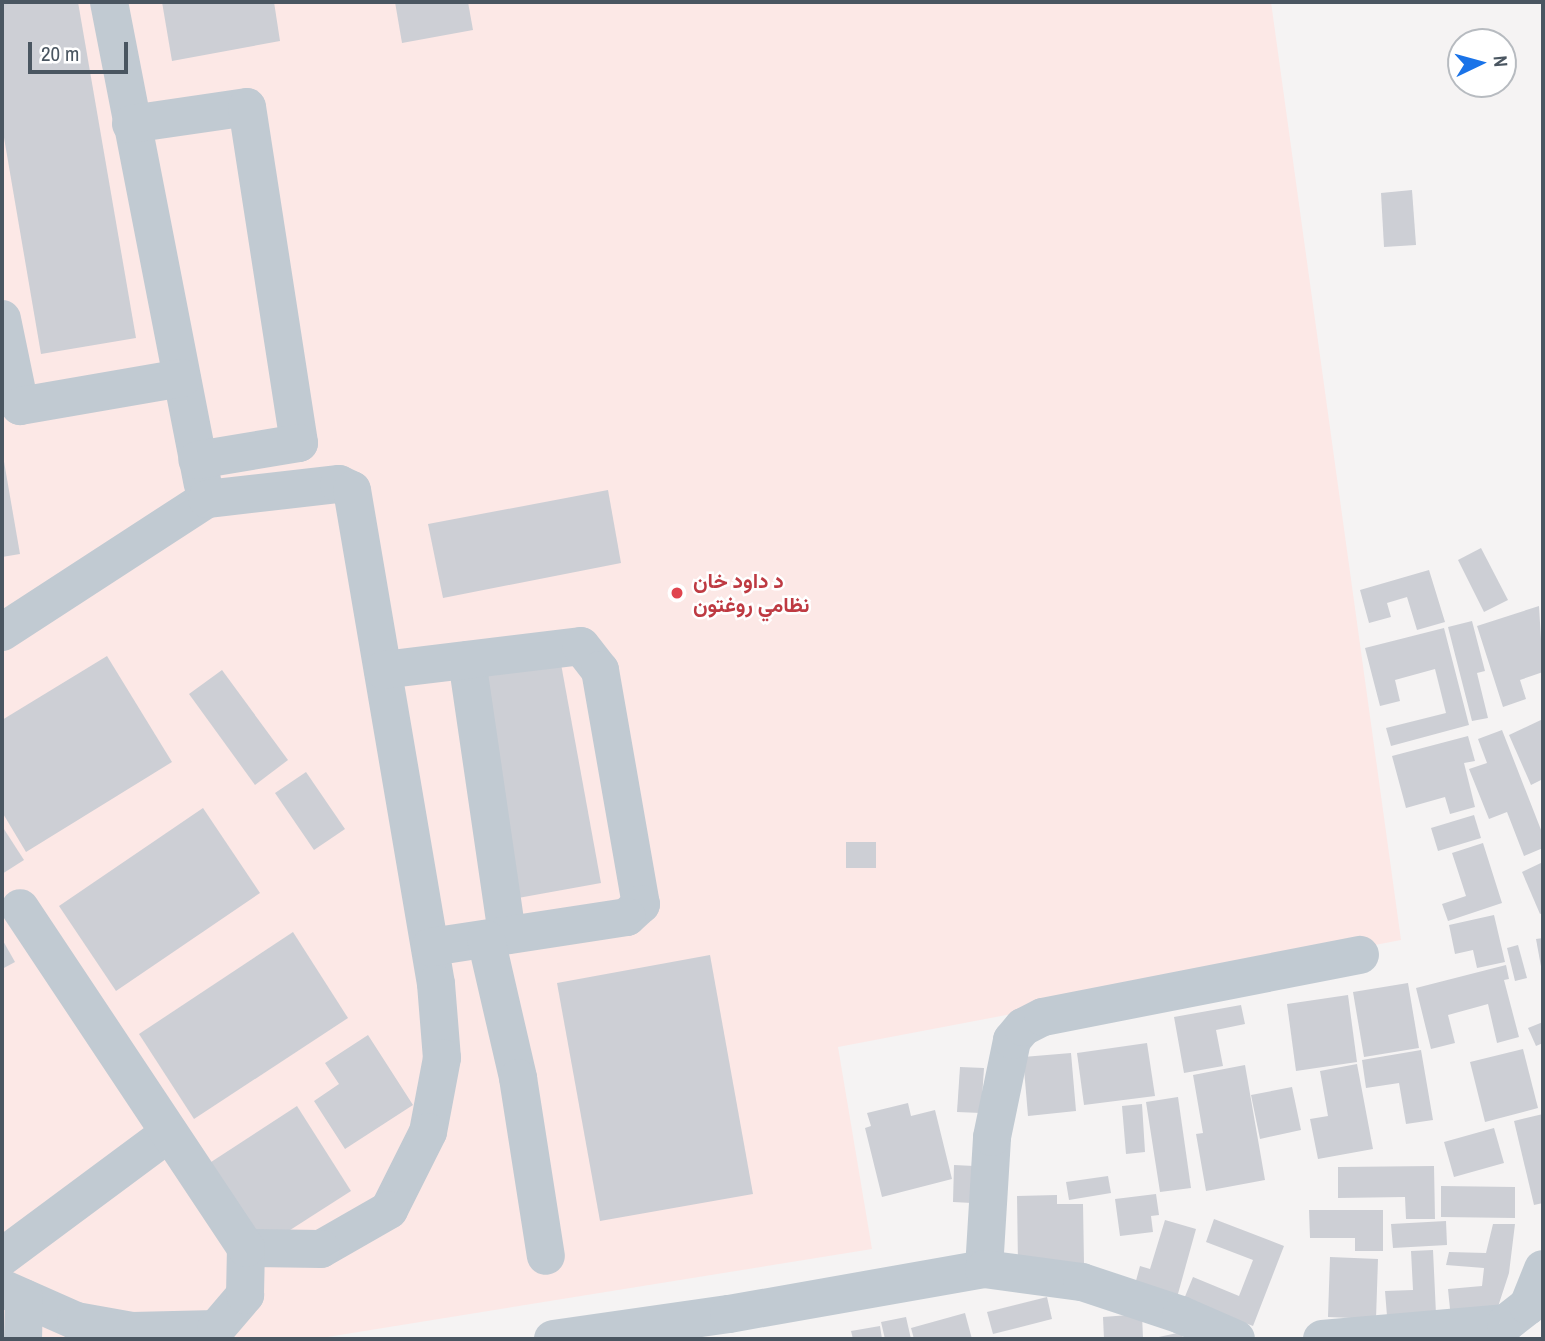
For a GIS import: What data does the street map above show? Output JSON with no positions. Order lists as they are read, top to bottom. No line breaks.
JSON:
{"places":["د داود خان نظامي روغتون"],"scale_bar":"20 m","north":"right"}
